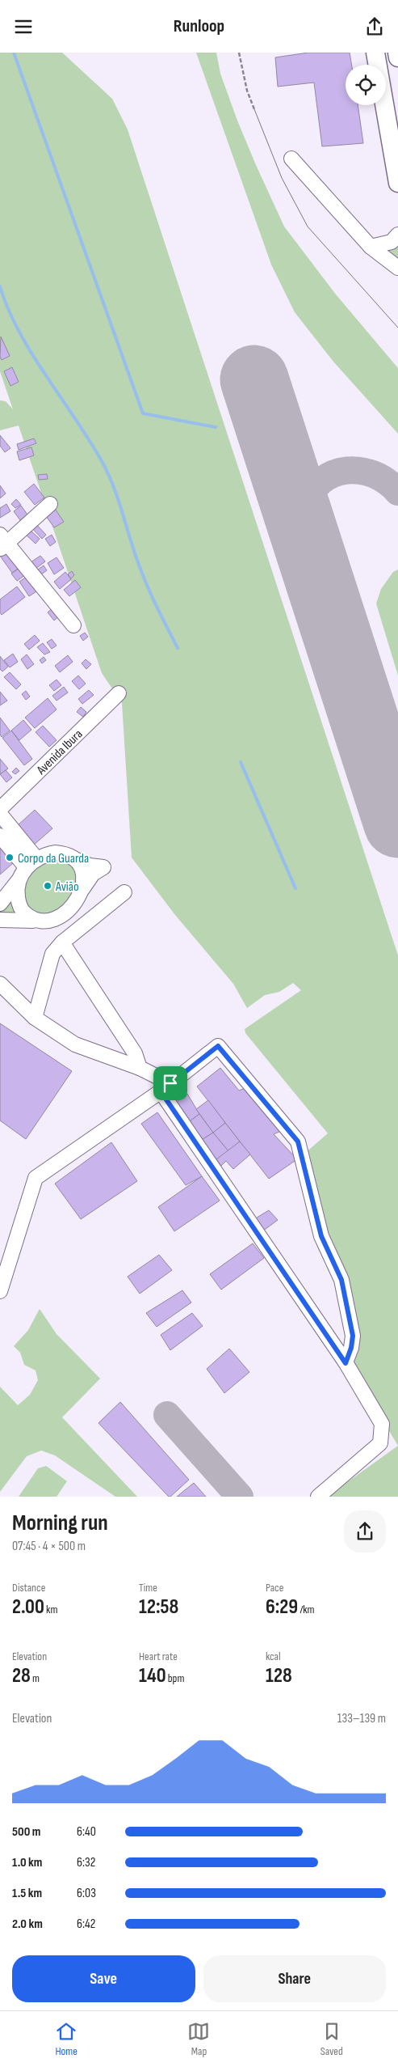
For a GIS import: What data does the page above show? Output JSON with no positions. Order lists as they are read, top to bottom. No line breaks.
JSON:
{"streets":{"street":["Avenida Ibura"]},"places":["Corpo da Guarda","Avião"],"page":{"header":"Runloop","heading":["Morning run","07:45 · 4 × 500 m"],"stats":[["Distance","2.00 km"],["Time","12:58"],["Pace","6:29 /km"],["Elevation","28 m"],["Heart rate","140 bpm"],["kcal","128"]],"chart":["Elevation","133–139 m"],"list":[{"name":"500 m","note":"6:40"},{"name":"1.0 km","note":"6:32"},{"name":"1.5 km","note":"6:03"},{"name":"2.0 km","note":"6:42"}],"buttons":["Save","Share"],"tabs":["Home","Map","Saved"]}}
